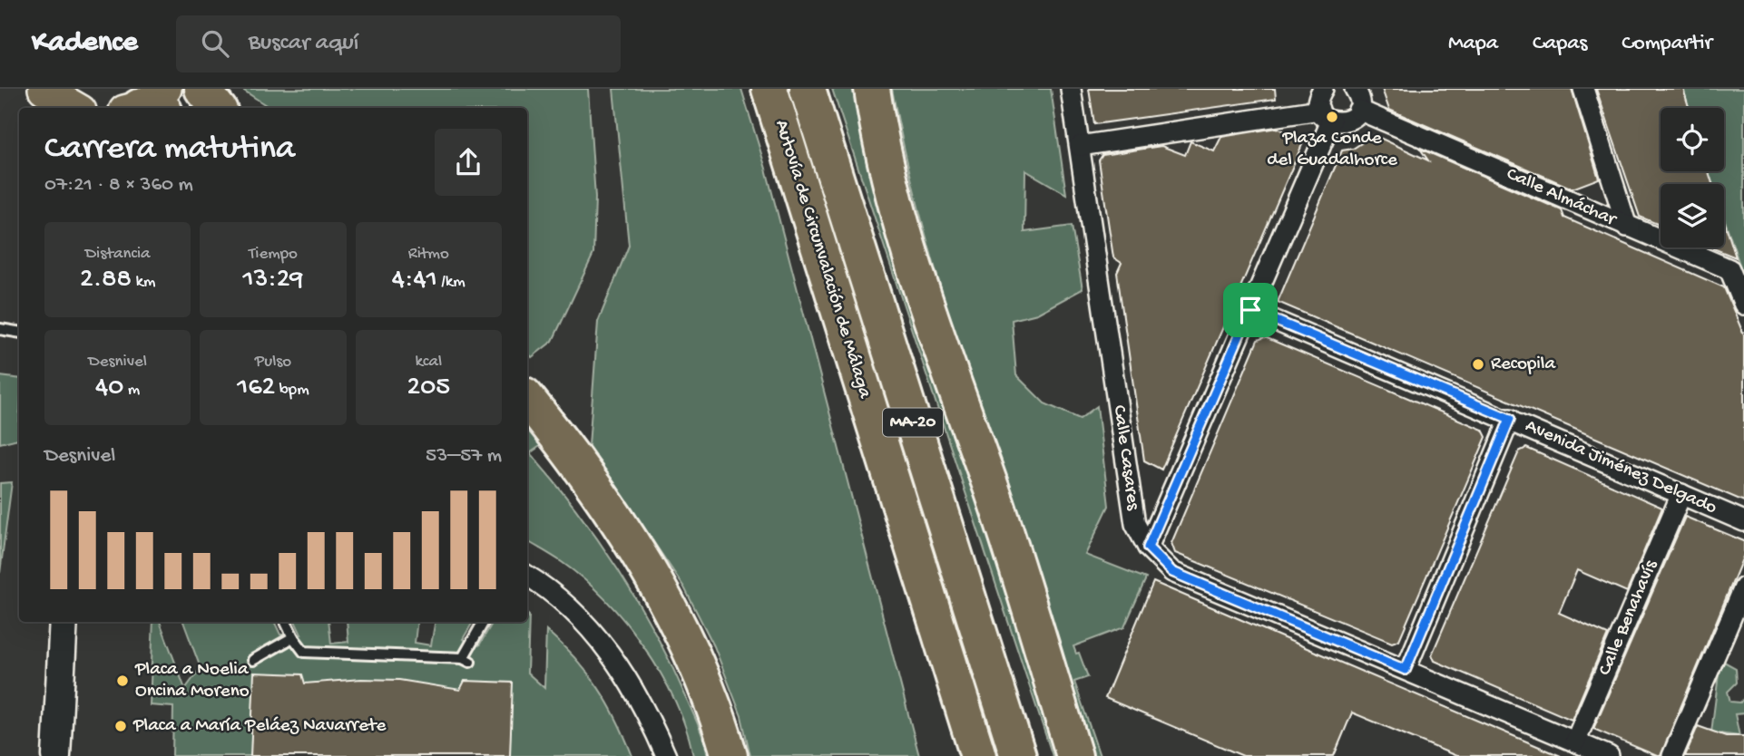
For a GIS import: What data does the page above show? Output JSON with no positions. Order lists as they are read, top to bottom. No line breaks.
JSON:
{"streets":{"highway":["Autovía de Circunvalación de Málaga","MA-20"],"street":["Calle Almáchar","Calle Casares","Avenida Jiménez Delgado","Calle Benahavís"]},"crossings":[["Calle Casares","Calle Benahavís"],["Avenida Jiménez Delgado","Calle Benahavís"]],"places":["Plaza Conde del Guadalhorce","Recopila","Placa a Noelia Oncina Moreno","Placa a María Peláez Navarrete"],"page":{"header":"Kadence","search":"Buscar aquí","nav":["Mapa","Capas","Compartir"],"heading":["Carrera matutina","07:21 · 8 × 360 m"],"stats":[["Distancia","2.88 km"],["Tiempo","13:29"],["Ritmo","4:41 /km"],["Desnivel","40 m"],["Pulso","162 bpm"],["kcal","205"]],"chart":["Desnivel","53–57 m"]}}
